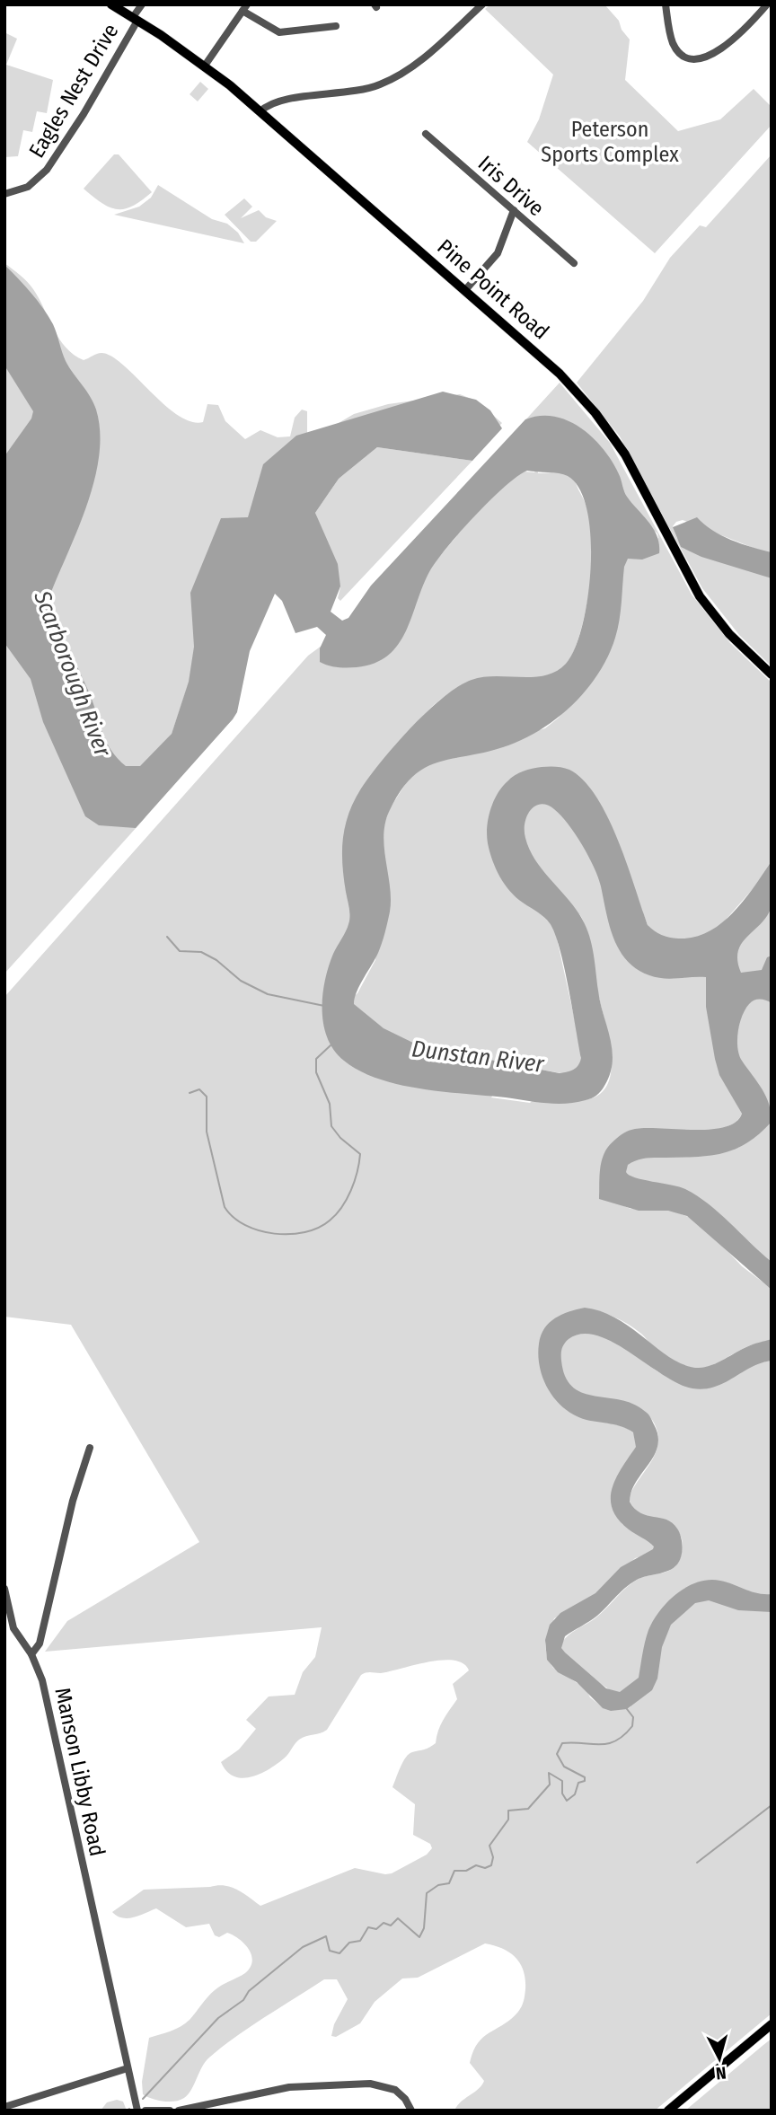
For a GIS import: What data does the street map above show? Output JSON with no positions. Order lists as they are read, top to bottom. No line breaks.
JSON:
{"streets":{"main road":["Pine Point Road"],"street":["Eagles Nest Drive","Iris Drive","Manson Libby Road"]},"crossings":[["Eagles Nest Drive","Pine Point Road"]],"water":["Scarborough River","Dunstan River"],"parks":["Peterson Sports Complex"],"north":"bottom"}
